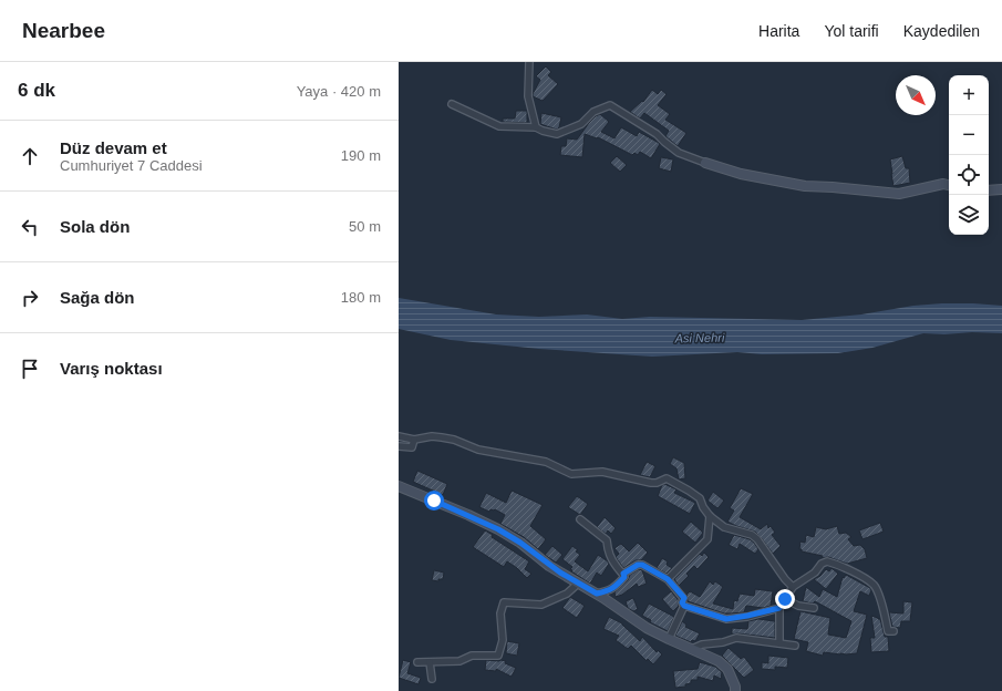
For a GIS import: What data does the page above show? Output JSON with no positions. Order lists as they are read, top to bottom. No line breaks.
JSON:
{"water":["Asi Nehri"],"north":"bottom right","page":{"header":"Nearbee","nav":["Harita","Yol tarifi","Kaydedilen"],"heading":["6 dk","Yaya · 420 m"],"map_buttons":["+","−"],"list":[["Düz devam et","Cumhuriyet 7 Caddesi","190 m"],["Sola dön","50 m"],["Sağa dön","180 m"],"Varış noktası"]}}
